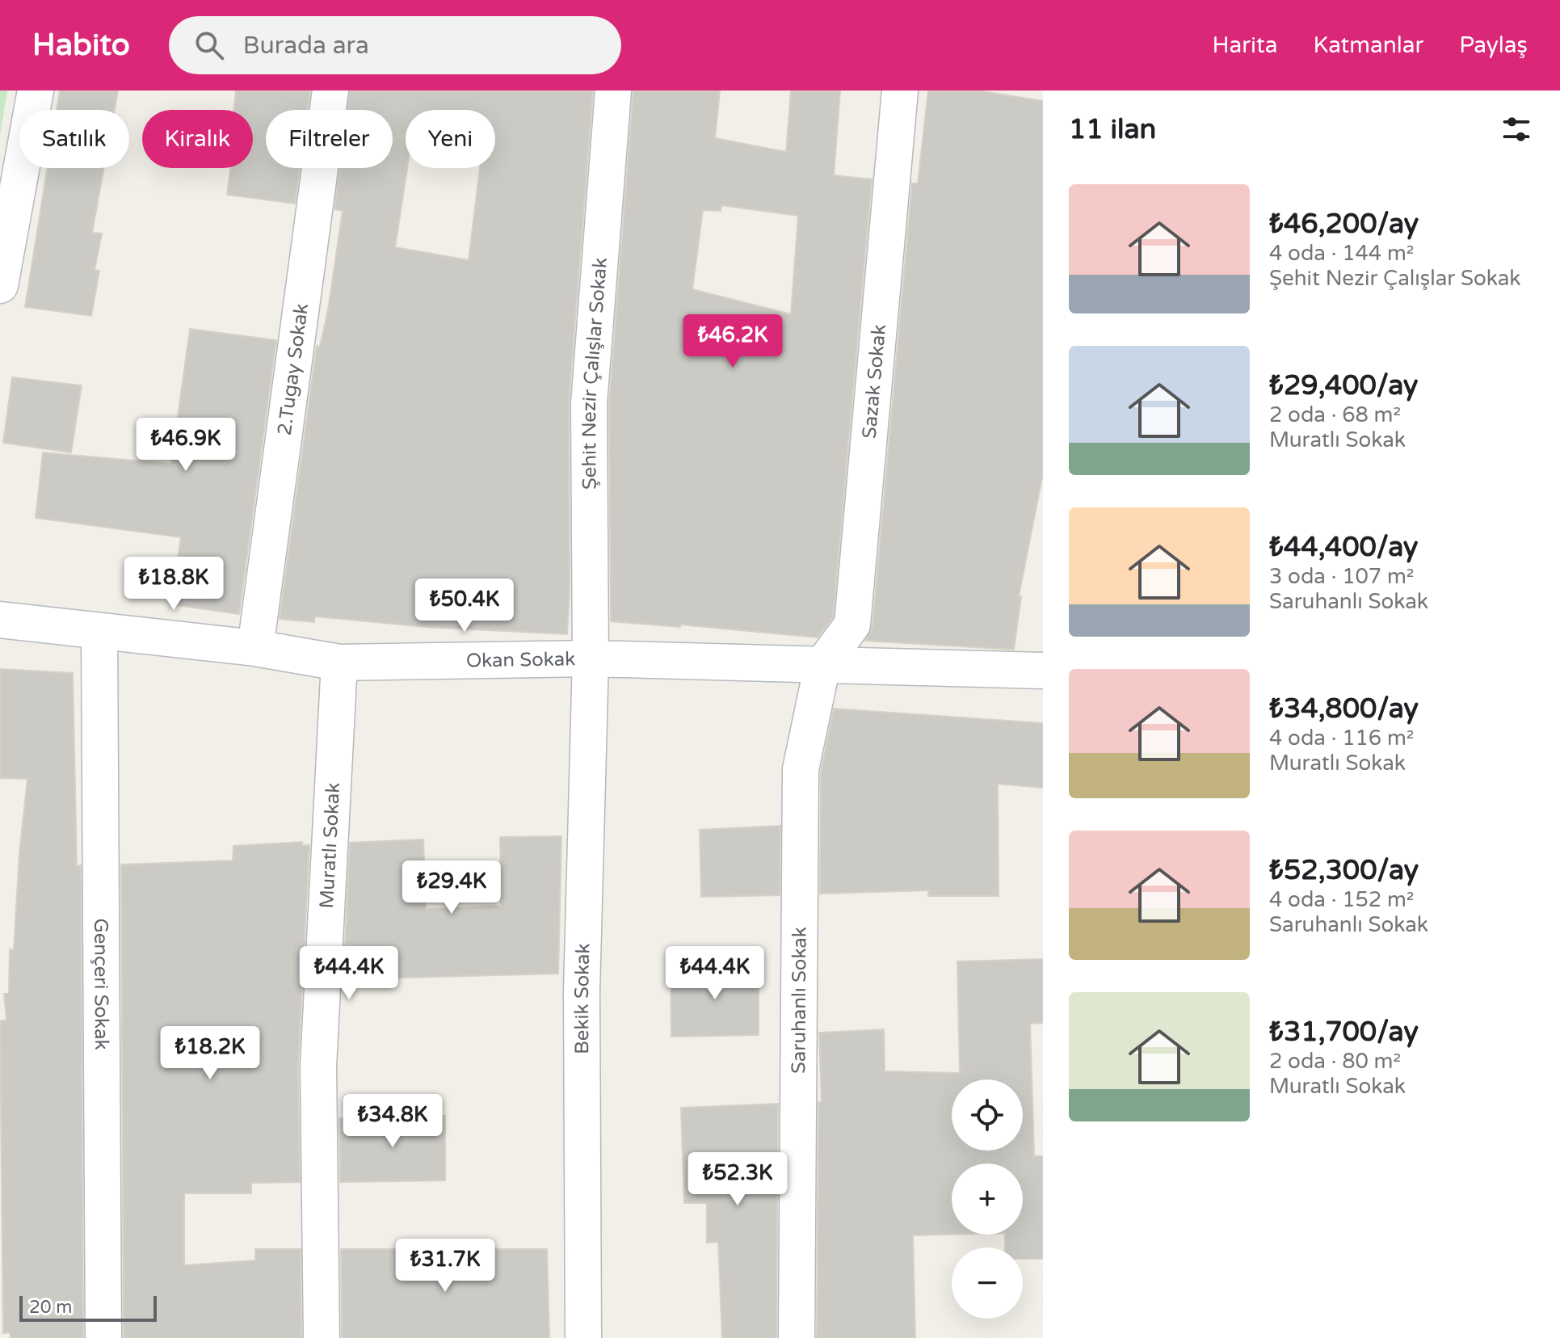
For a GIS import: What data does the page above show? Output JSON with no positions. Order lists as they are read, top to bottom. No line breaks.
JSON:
{"streets":{"street":["2.Tugay Sokak","Şehit Nezir Çalışlar Sokak","Sazak Sokak","Okan Sokak","Muratlı Sokak","Gençeri Sokak","Bekik Sokak","Saruhanlı Sokak"]},"crossings":[["2.Tugay Sokak","Okan Sokak"],["Şehit Nezir Çalışlar Sokak","Okan Sokak"],["Şehit Nezir Çalışlar Sokak","Bekik Sokak"],["Sazak Sokak","Okan Sokak"],["Sazak Sokak","Saruhanlı Sokak"],["Okan Sokak","Muratlı Sokak"],["Okan Sokak","Gençeri Sokak"],["Okan Sokak","Bekik Sokak"],["Okan Sokak","Saruhanlı Sokak"]],"scale_bar":"20 m","page":{"header":"Habito","search":"Burada ara","nav":["Harita","Katmanlar","Paylaş"],"heading":"11 ilan","chip":["Satılık","Kiralık","Filtreler","Yeni"],"list":[{"name":"₺46,200/ay","note":"4 oda · 144 m² · Şehit Nezir Çalışlar Sokak"},{"name":"₺29,400/ay","note":"2 oda · 68 m² · Muratlı Sokak"},{"name":"₺44,400/ay","note":"3 oda · 107 m² · Saruhanlı Sokak"},{"name":"₺34,800/ay","note":"4 oda · 116 m² · Muratlı Sokak"},{"name":"₺52,300/ay","note":"4 oda · 152 m² · Saruhanlı Sokak"},{"name":"₺31,700/ay","note":"2 oda · 80 m² · Muratlı Sokak"}],"price":["₺46.2K","₺46.9K","₺18.8K","₺50.4K","₺29.4K","₺44.4K","₺44.4K","₺18.2K","₺34.8K","₺52.3K","₺31.7K"],"map_buttons":["+","−"],"scale":"20 m"}}
